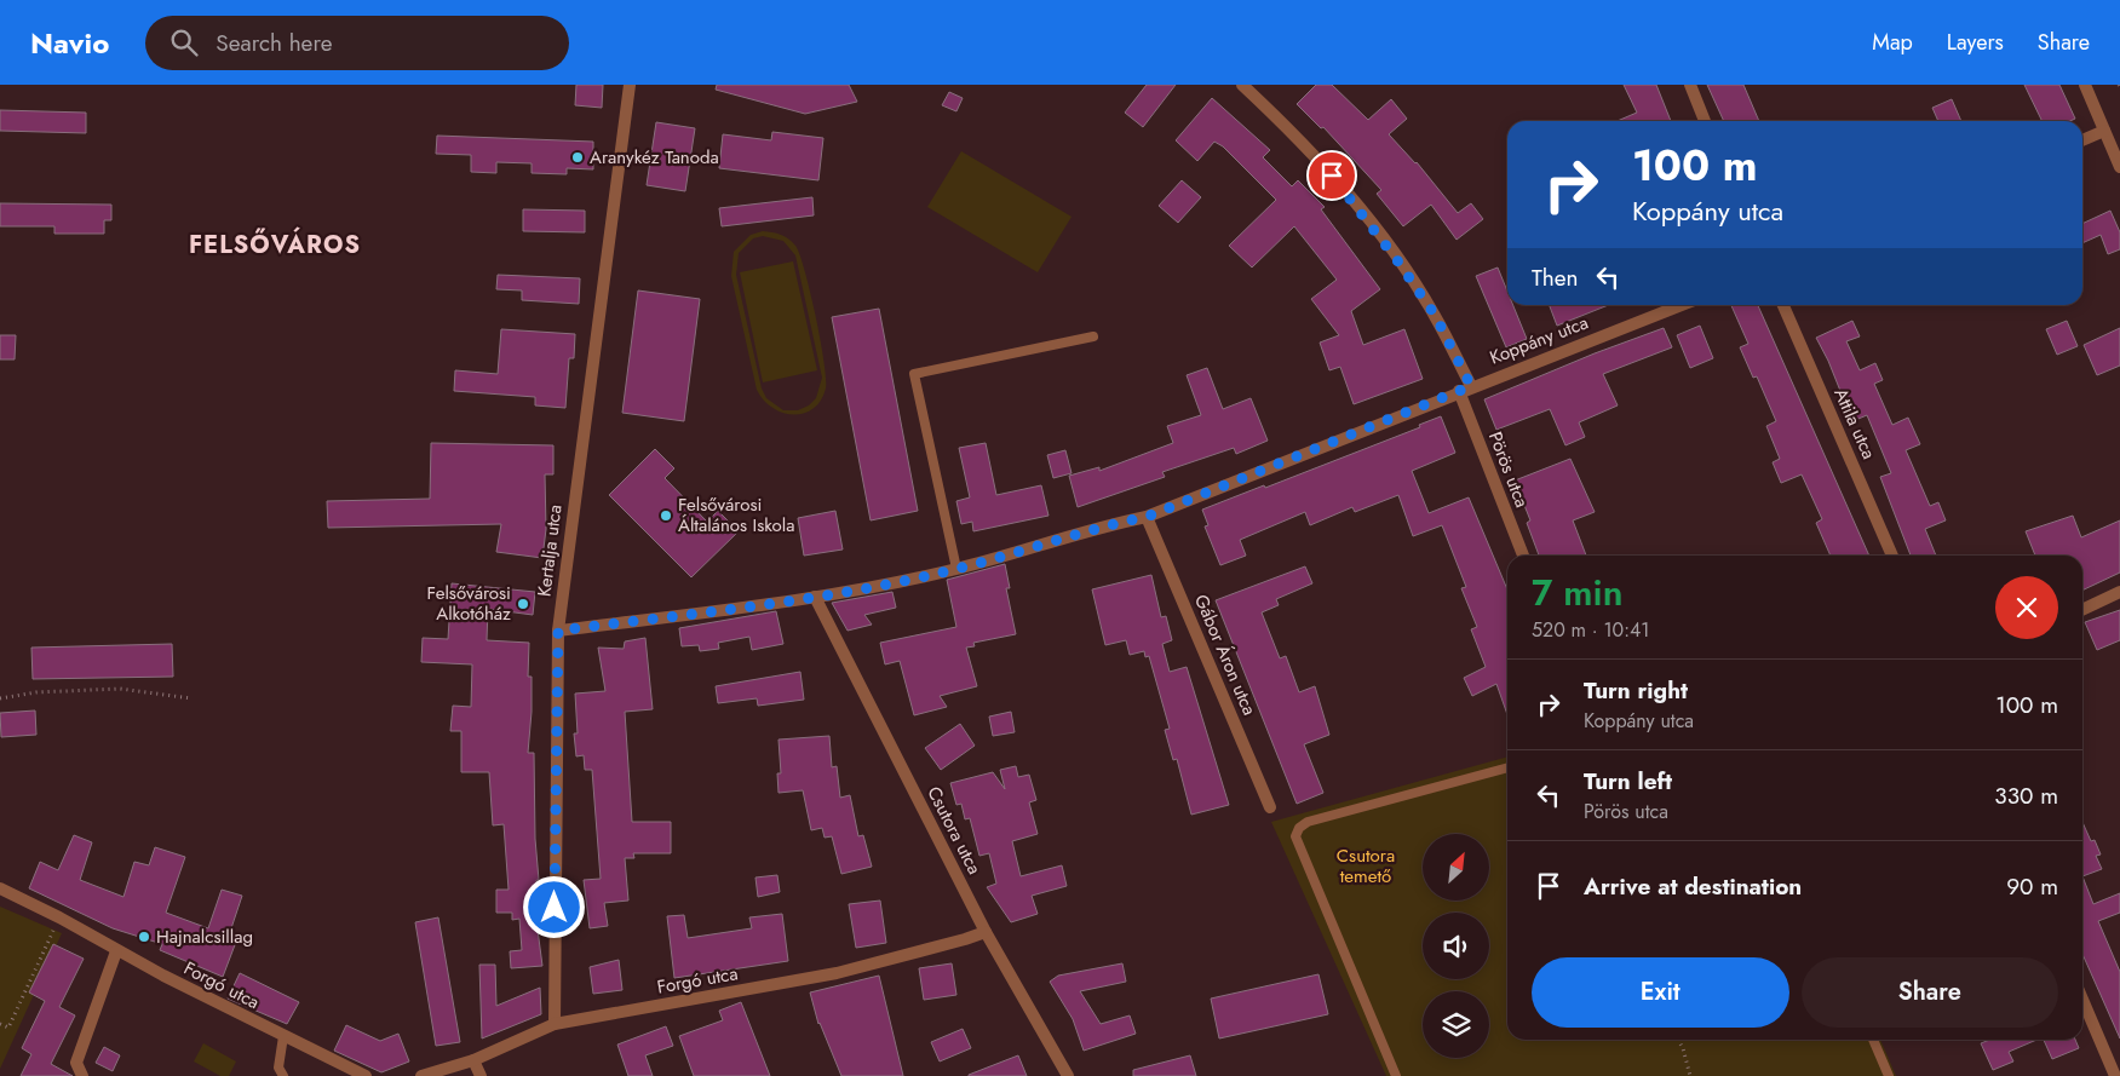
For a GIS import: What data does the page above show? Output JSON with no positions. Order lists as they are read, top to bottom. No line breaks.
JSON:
{"streets":{"street":["Koppány utca","Attila utca","Pörös utca","Kertalja utca","Gábor Áron utca","Csutora utca","Forgó utca"]},"crossings":[["Koppány utca","Pörös utca"],["Koppány utca","Kertalja utca"],["Koppány utca","Gábor Áron utca"],["Koppány utca","Csutora utca"],["Kertalja utca","Forgó utca"],["Csutora utca","Forgó utca"]],"districts":["FELSŐVÁROS"],"parks":["Csutora temető"],"places":["Aranykéz Tanoda","Felsővárosi Általános Iskola","Felsővárosi Alkotóház","Hajnalcsillag"],"north":"top right","page":{"header":"Navio","search":"Search here","nav":["Map","Layers","Share"],"turn":["100 m","Koppány utca"],"then":"Then","heading":["7 min","520 m · 10:41"],"list":[{"name":"Turn right","note":"Koppány utca","value":"100 m"},{"name":"Turn left","note":"Pörös utca","value":"330 m"},{"name":"Arrive at destination","value":"90 m"}],"buttons":["Exit","Share"]}}
